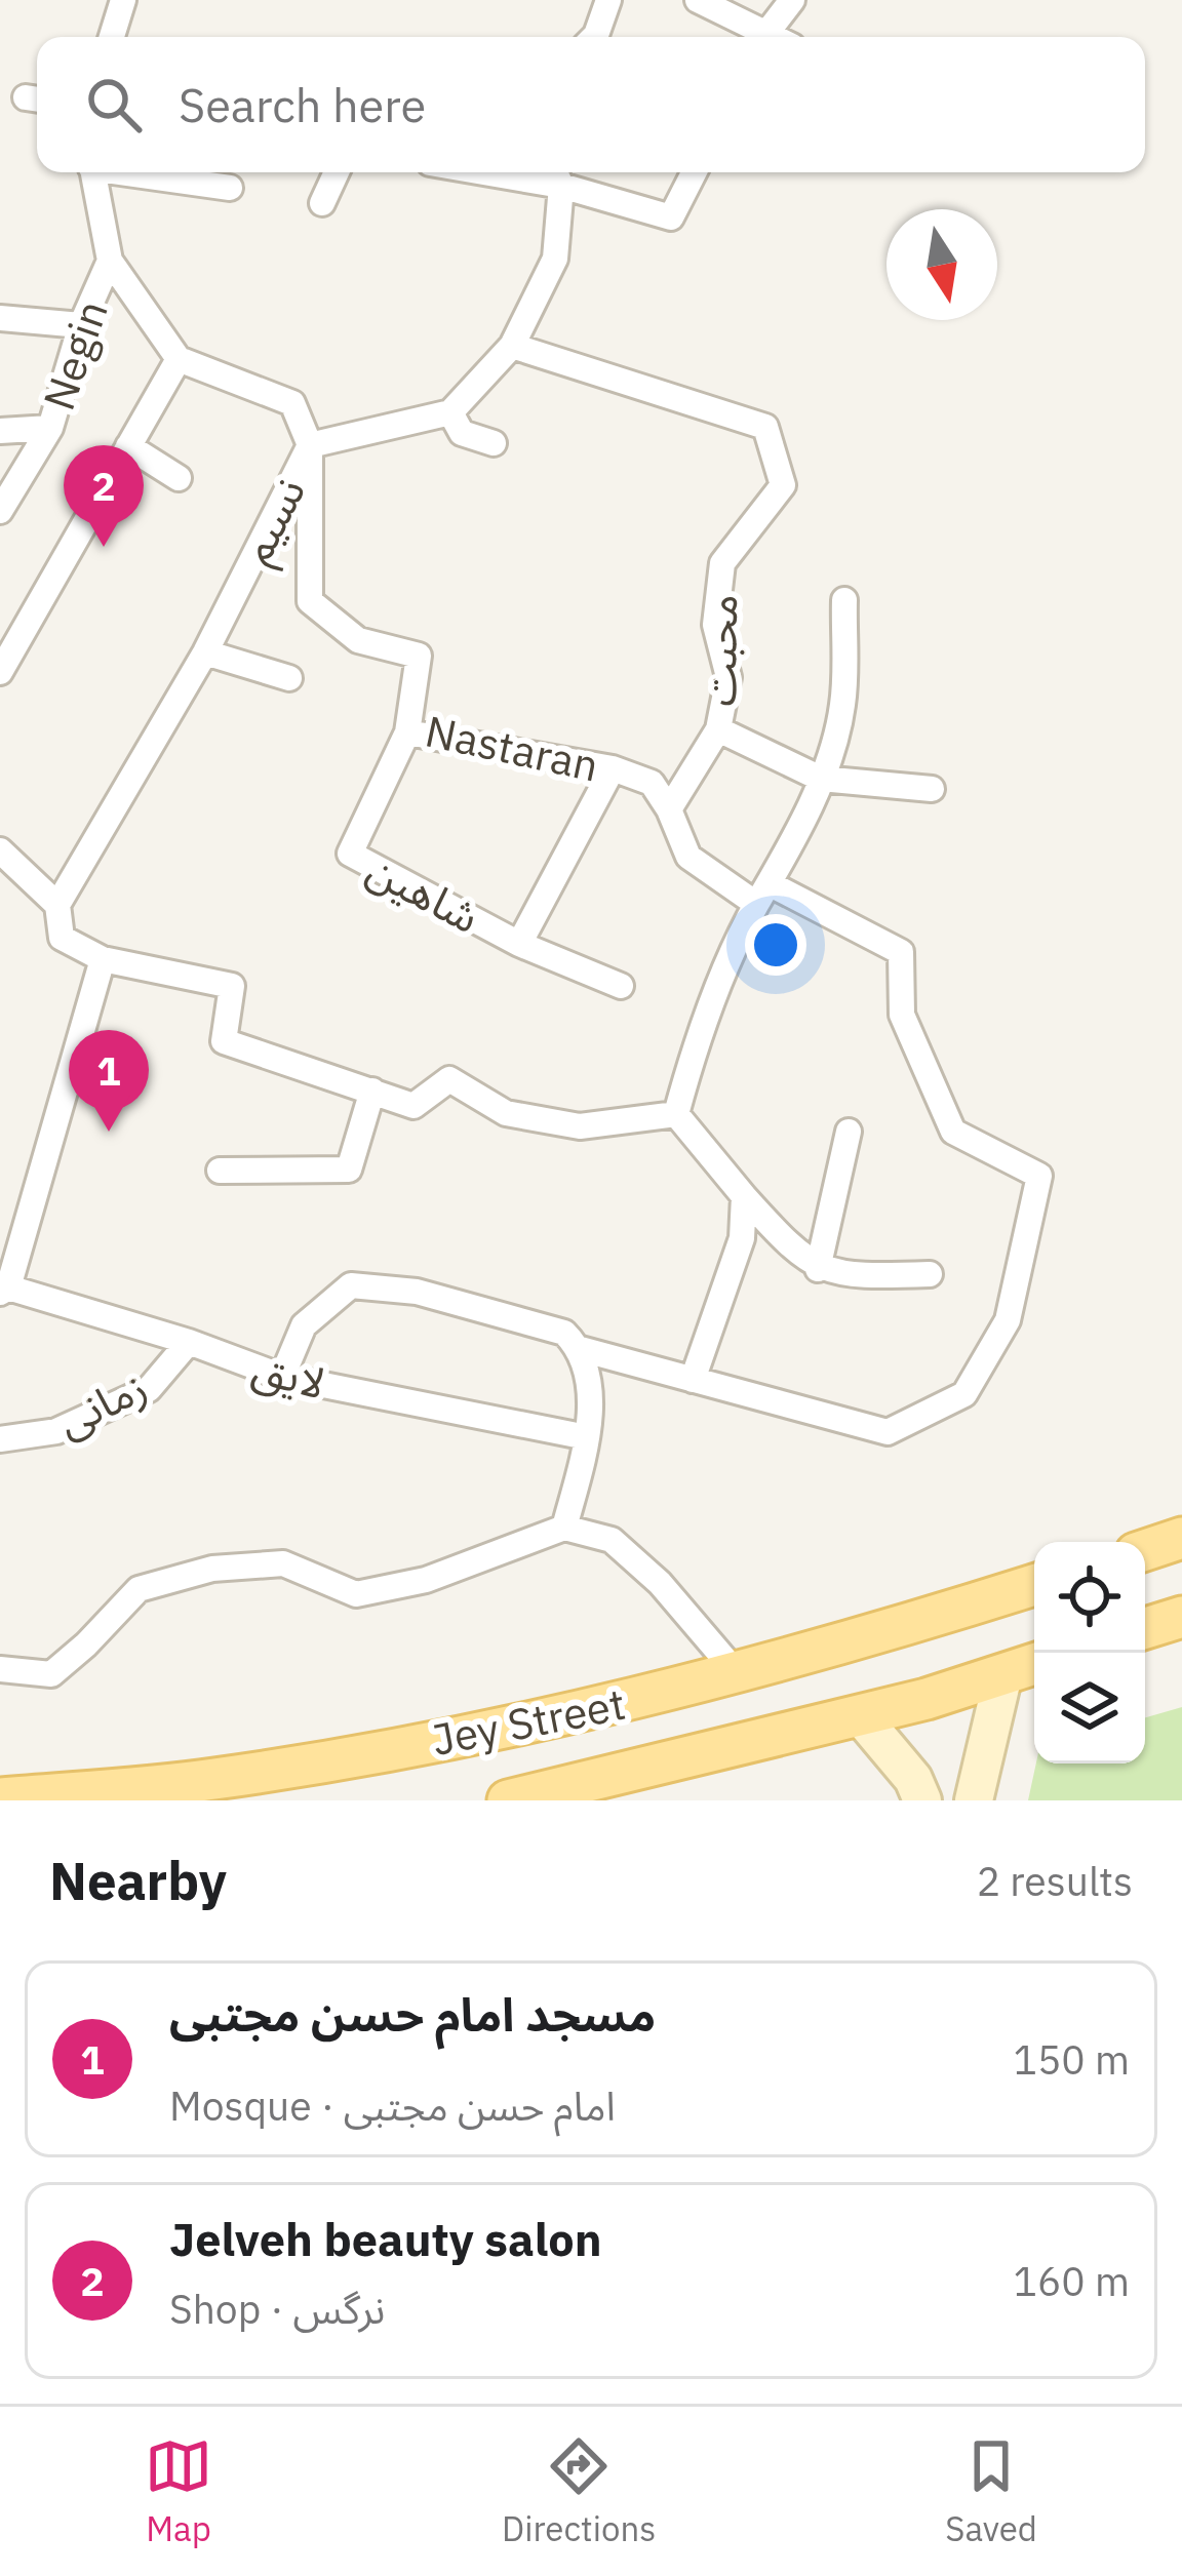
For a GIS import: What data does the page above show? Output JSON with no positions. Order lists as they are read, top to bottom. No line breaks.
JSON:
{"streets":{"main road":["Jey Street"],"street":["Negin","نسیم","محبت","Nastaran","شاهین","لایق","زمانی"]},"crossings":[["نسیم","Nastaran"],["محبت","Nastaran"],["Nastaran","شاهین"],["لایق","زمانی"]],"north":"bottom","page":{"search":"Search here","pins":["2","1"],"heading":["Nearby","2 results"],"list":[{"mark":"1","name":"مسجد امام حسن مجتبی","note":"Mosque · امام حسن مجتبی","value":"150 m"},{"mark":"2","name":"Jelveh beauty salon","note":"Shop · نرگس","value":"160 m"}],"nav":["Map","Directions","Saved"]}}
